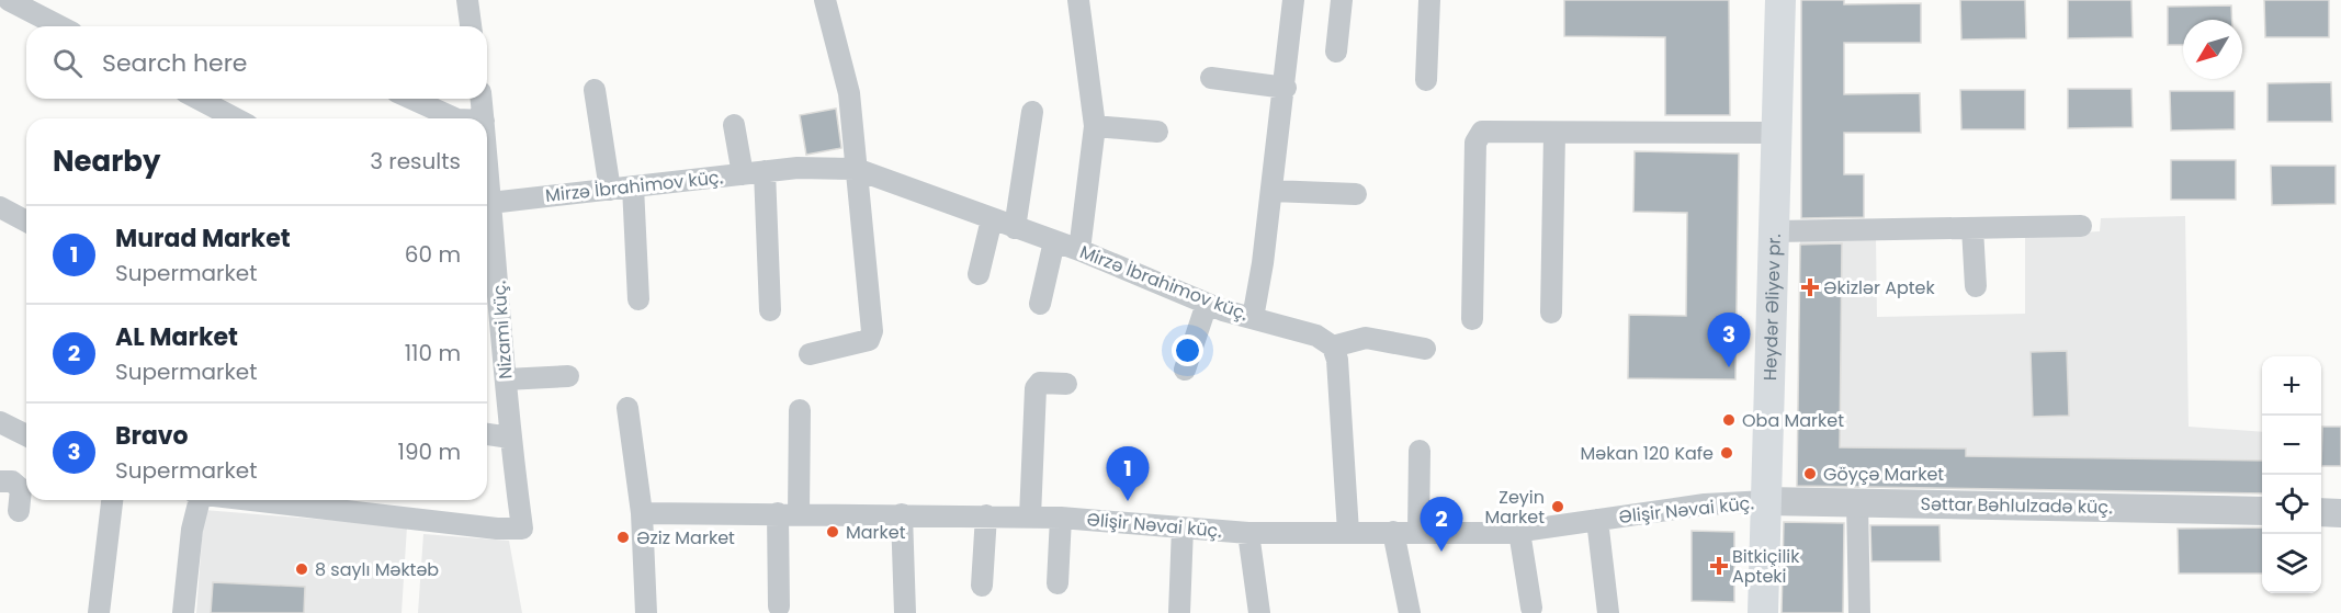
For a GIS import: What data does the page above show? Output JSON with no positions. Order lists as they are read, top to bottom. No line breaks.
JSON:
{"streets":{"main road":["Heydər Əliyev pr."],"street":["Mirzə İbrahimov küç.","Nizami küç.","Səttar Bəhlulzadə küç.","Əlişir Nəvai küç."]},"crossings":[["Mirzə İbrahimov küç.","Nizami küç."],["Heydər Əliyev pr.","Səttar Bəhlulzadə küç."],["Heydər Əliyev pr.","Əlişir Nəvai küç."],["Səttar Bəhlulzadə küç.","Əlişir Nəvai küç."]],"places":{"health":["Əkizlər Aptek","Bitkiçilik Apteki"],"other":["Oba Market","Məkan 120 Kafe","Göyçə Market","Zeyin Market","Market","Əziz Market","8 saylı Məktəb"]},"north":"bottom left","page":{"search":"Search here","heading":["Nearby","3 results"],"list":[{"mark":"1","name":"Murad Market","note":"Supermarket","value":"60 m"},{"mark":"2","name":"AL Market","note":"Supermarket","value":"110 m"},{"mark":"3","name":"Bravo","note":"Supermarket","value":"190 m"}],"pins":["3","1","2"],"map_buttons":["+","−"]}}
